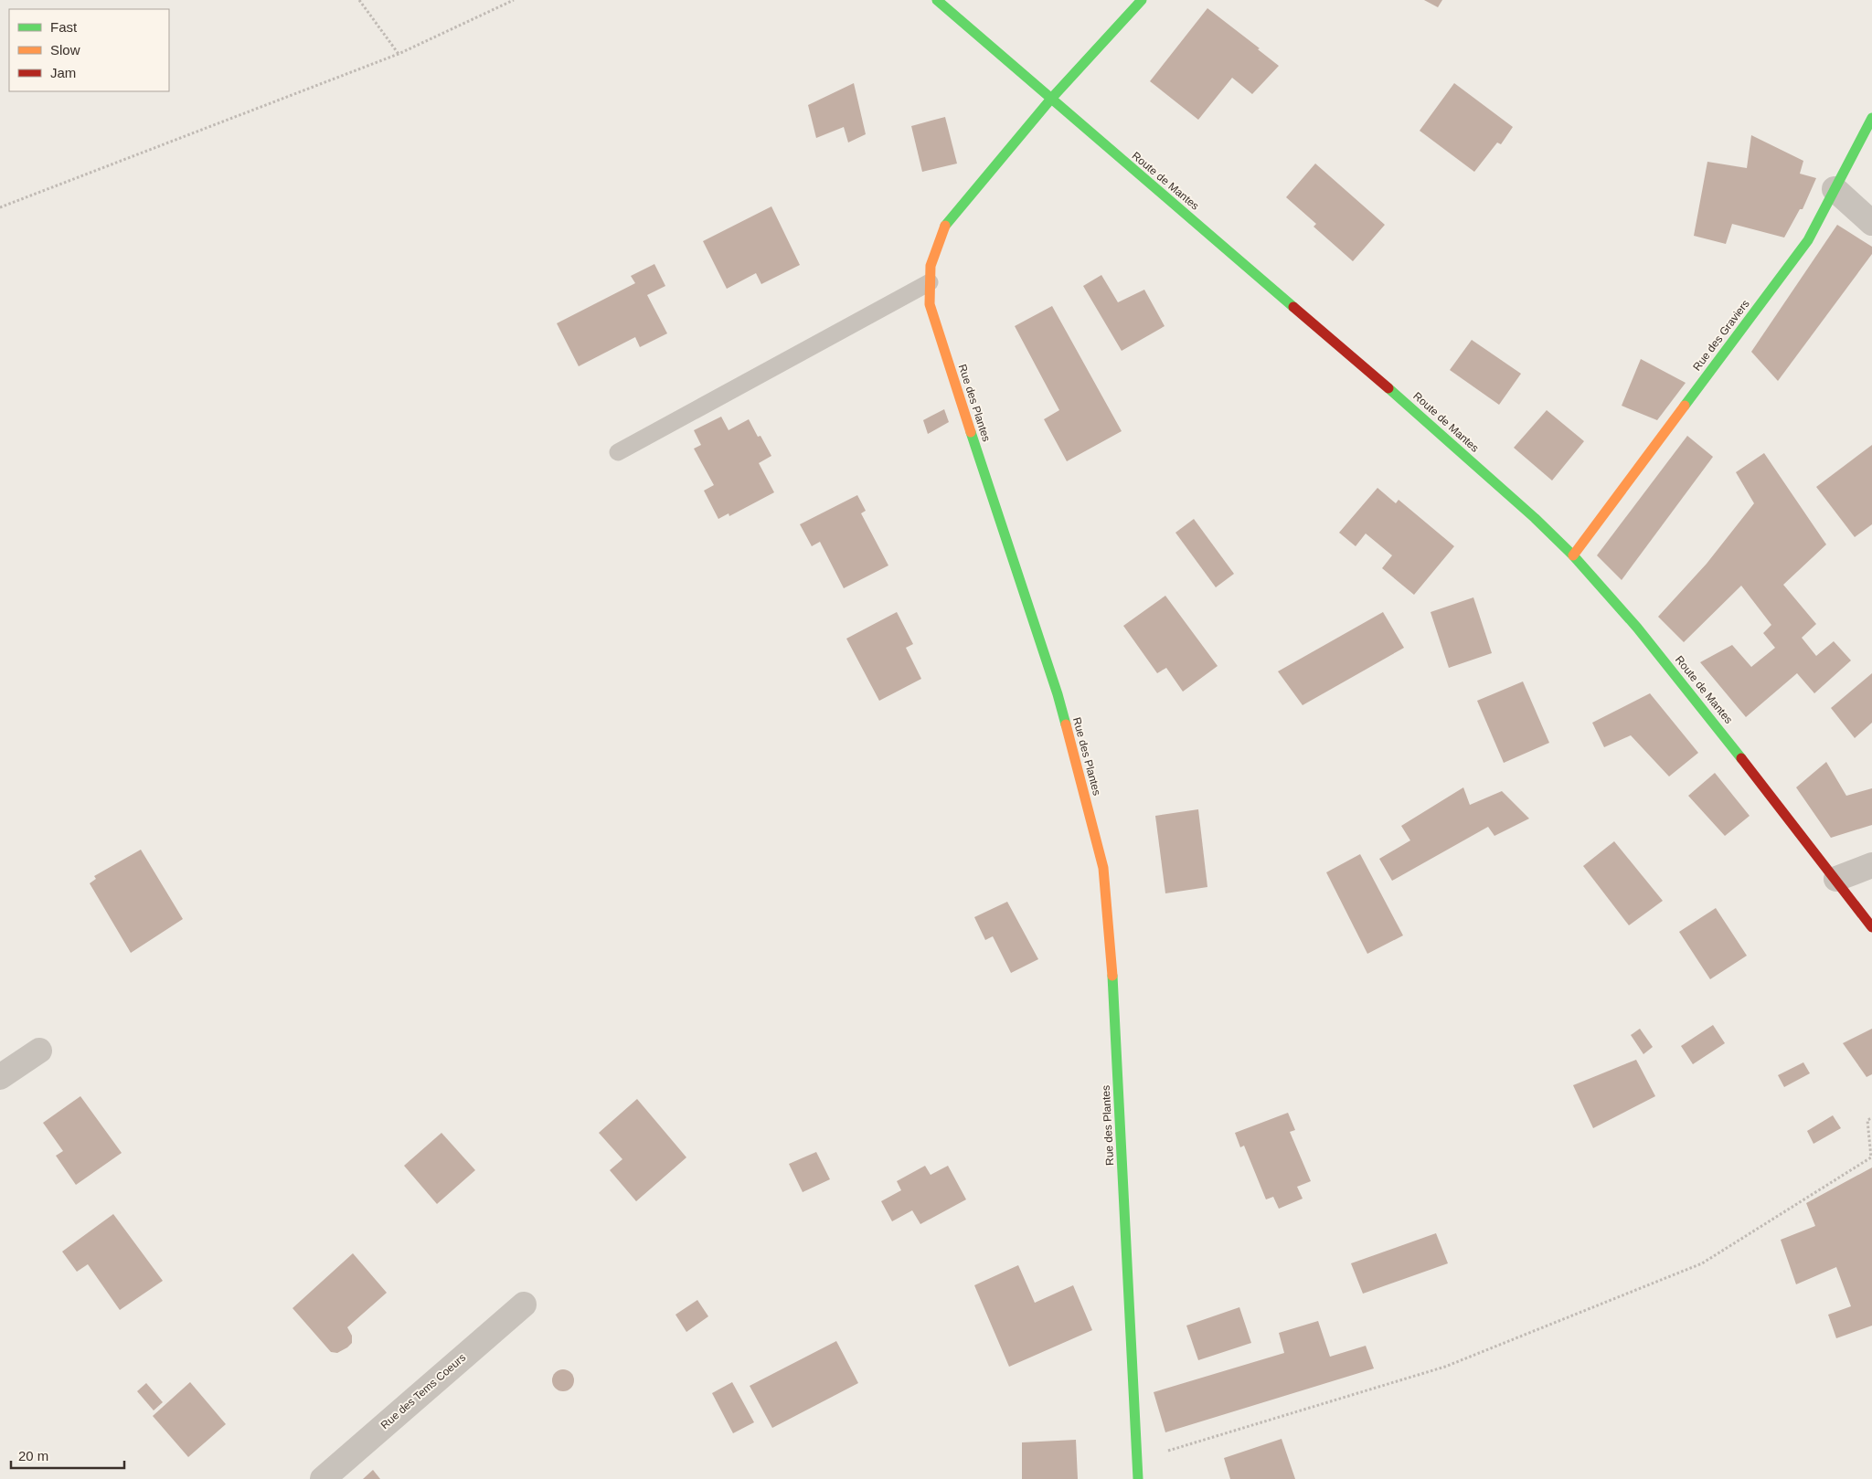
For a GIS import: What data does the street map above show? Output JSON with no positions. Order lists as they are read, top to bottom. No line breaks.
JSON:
{"streets":{"street":["Route de Mantes","Rue des Graviers","Rue des Plantes","Rue des Tems Coeurs"]},"crossings":[["Route de Mantes","Rue des Graviers"],["Route de Mantes","Rue des Plantes"]],"legend":["Fast","Slow","Jam"],"scale_bar":"20 m"}
